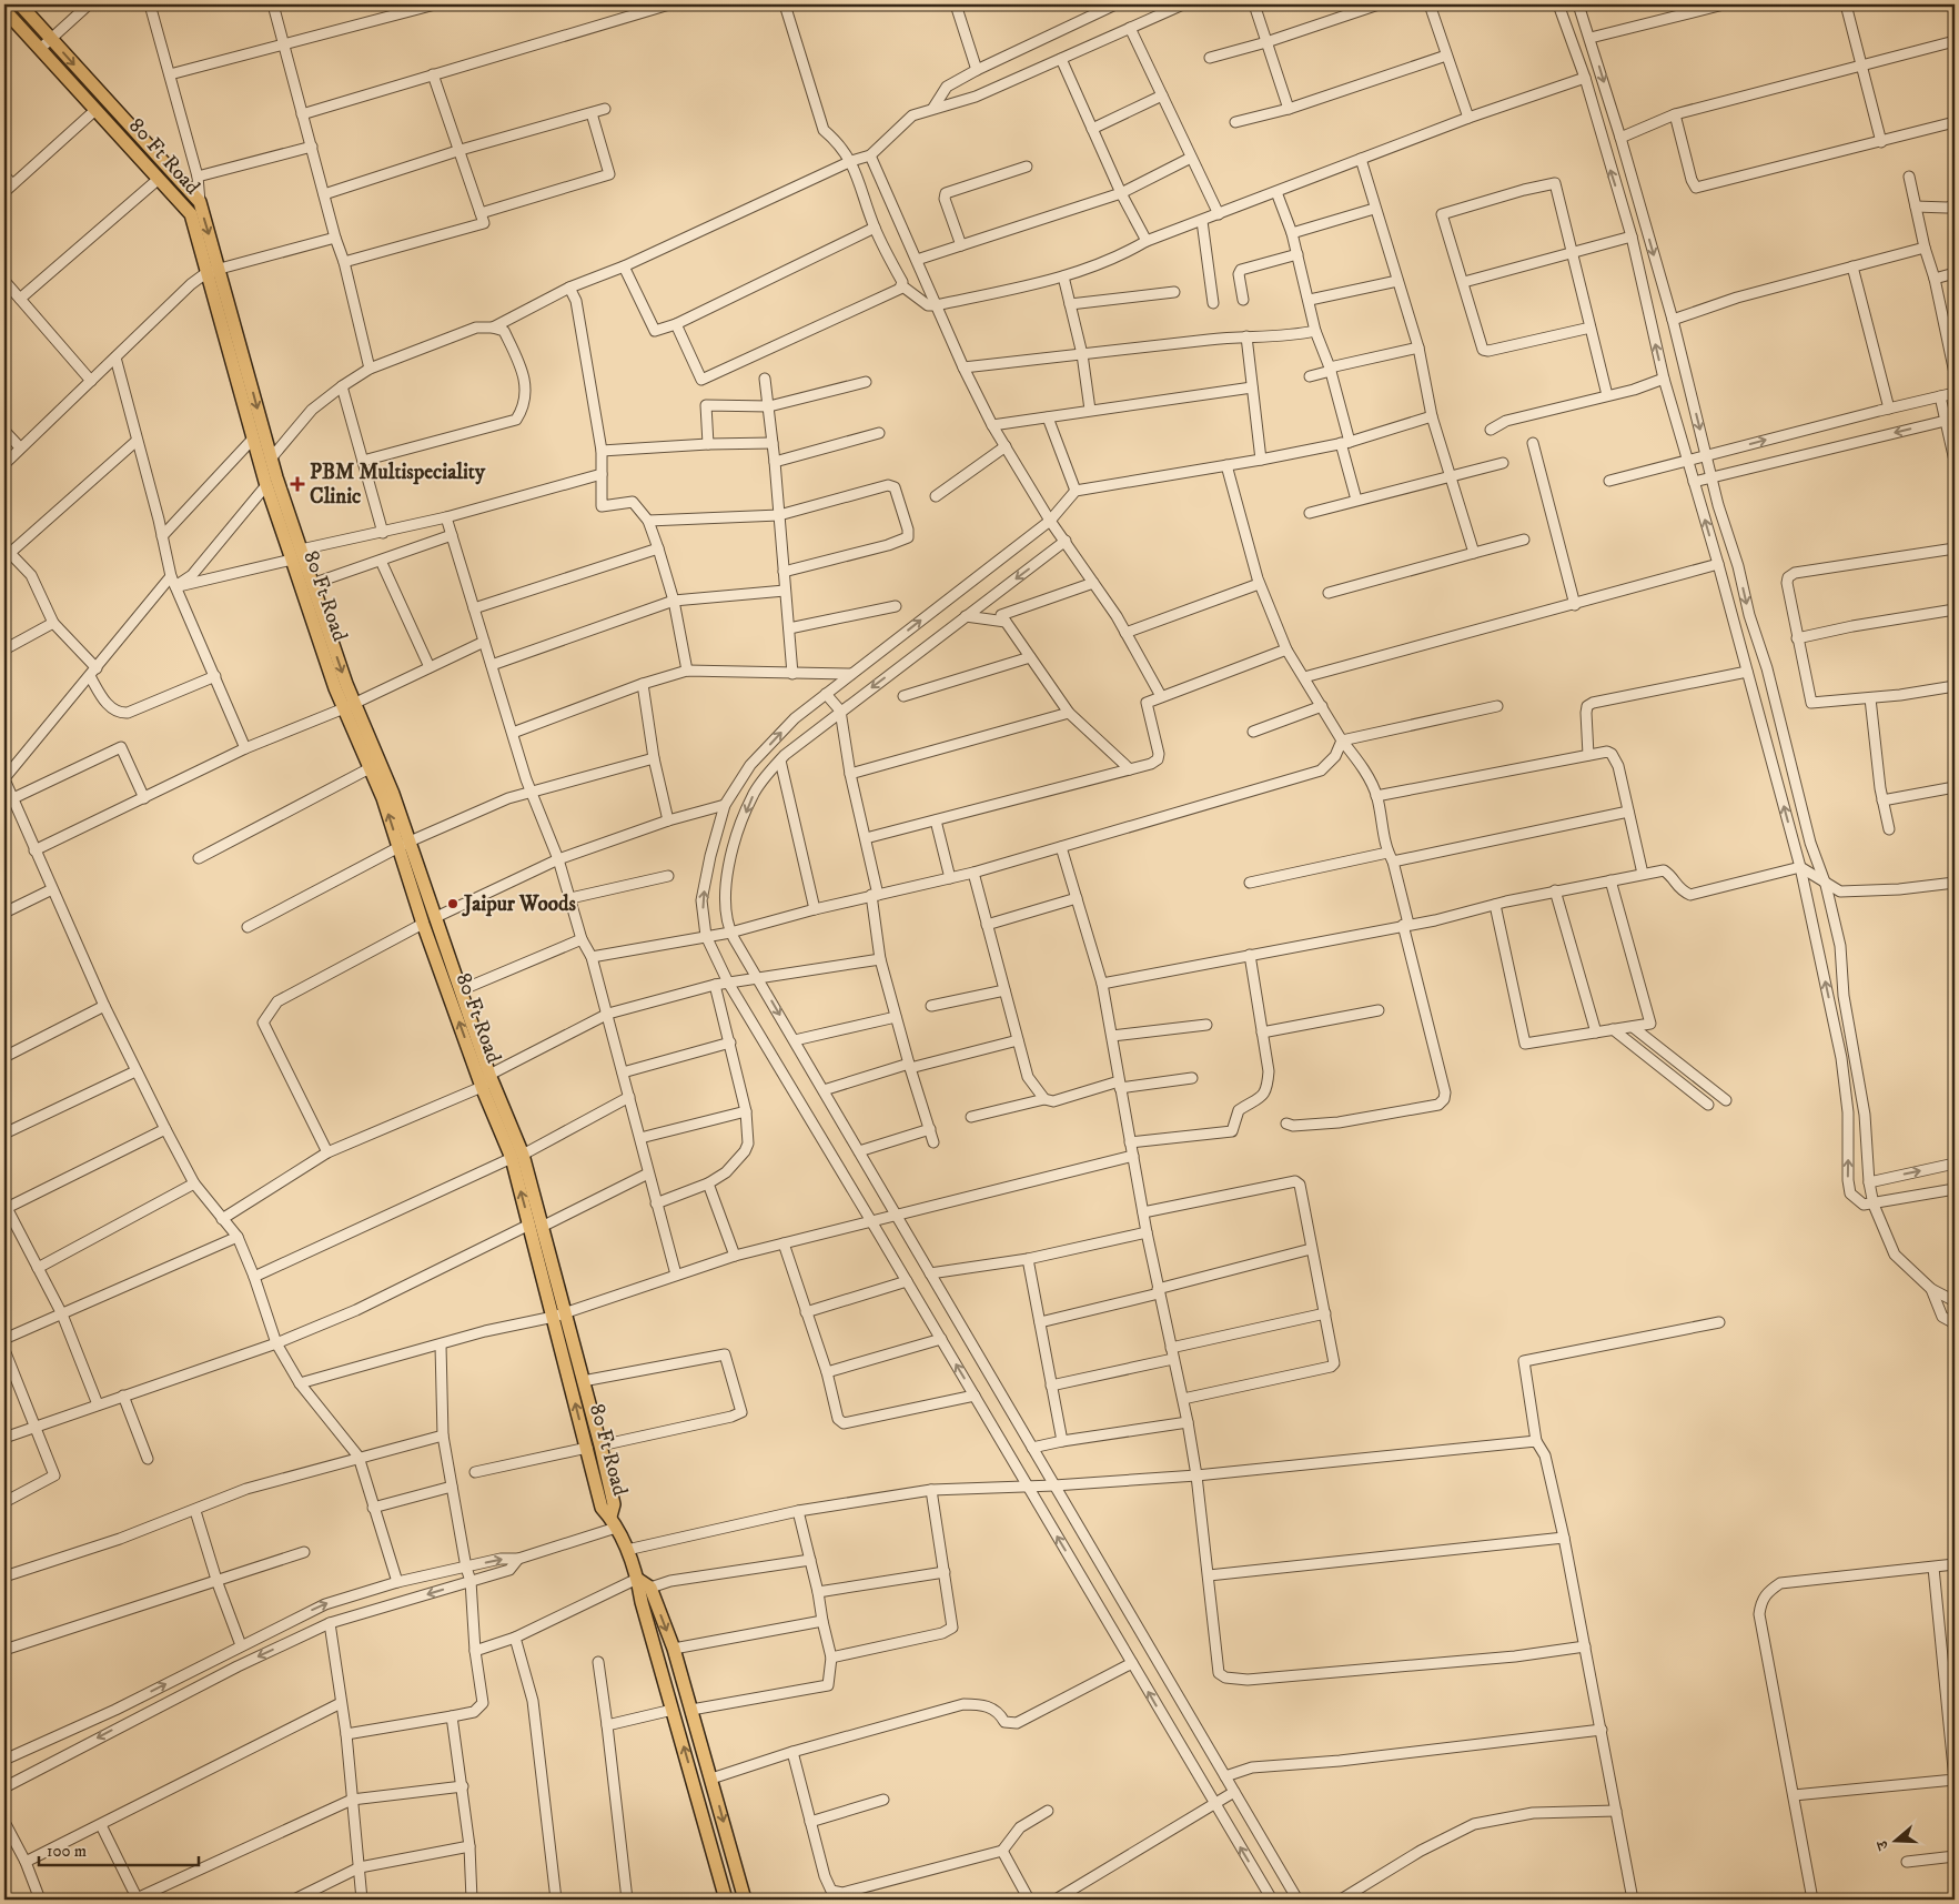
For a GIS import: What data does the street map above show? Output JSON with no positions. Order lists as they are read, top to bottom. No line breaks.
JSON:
{"streets":{"main road":["80 Ft Road"]},"places":{"health":["PBM Multispeciality Clinic"],"other":["Jaipur Woods"]},"scale_bar":"100 m","north":"left"}
